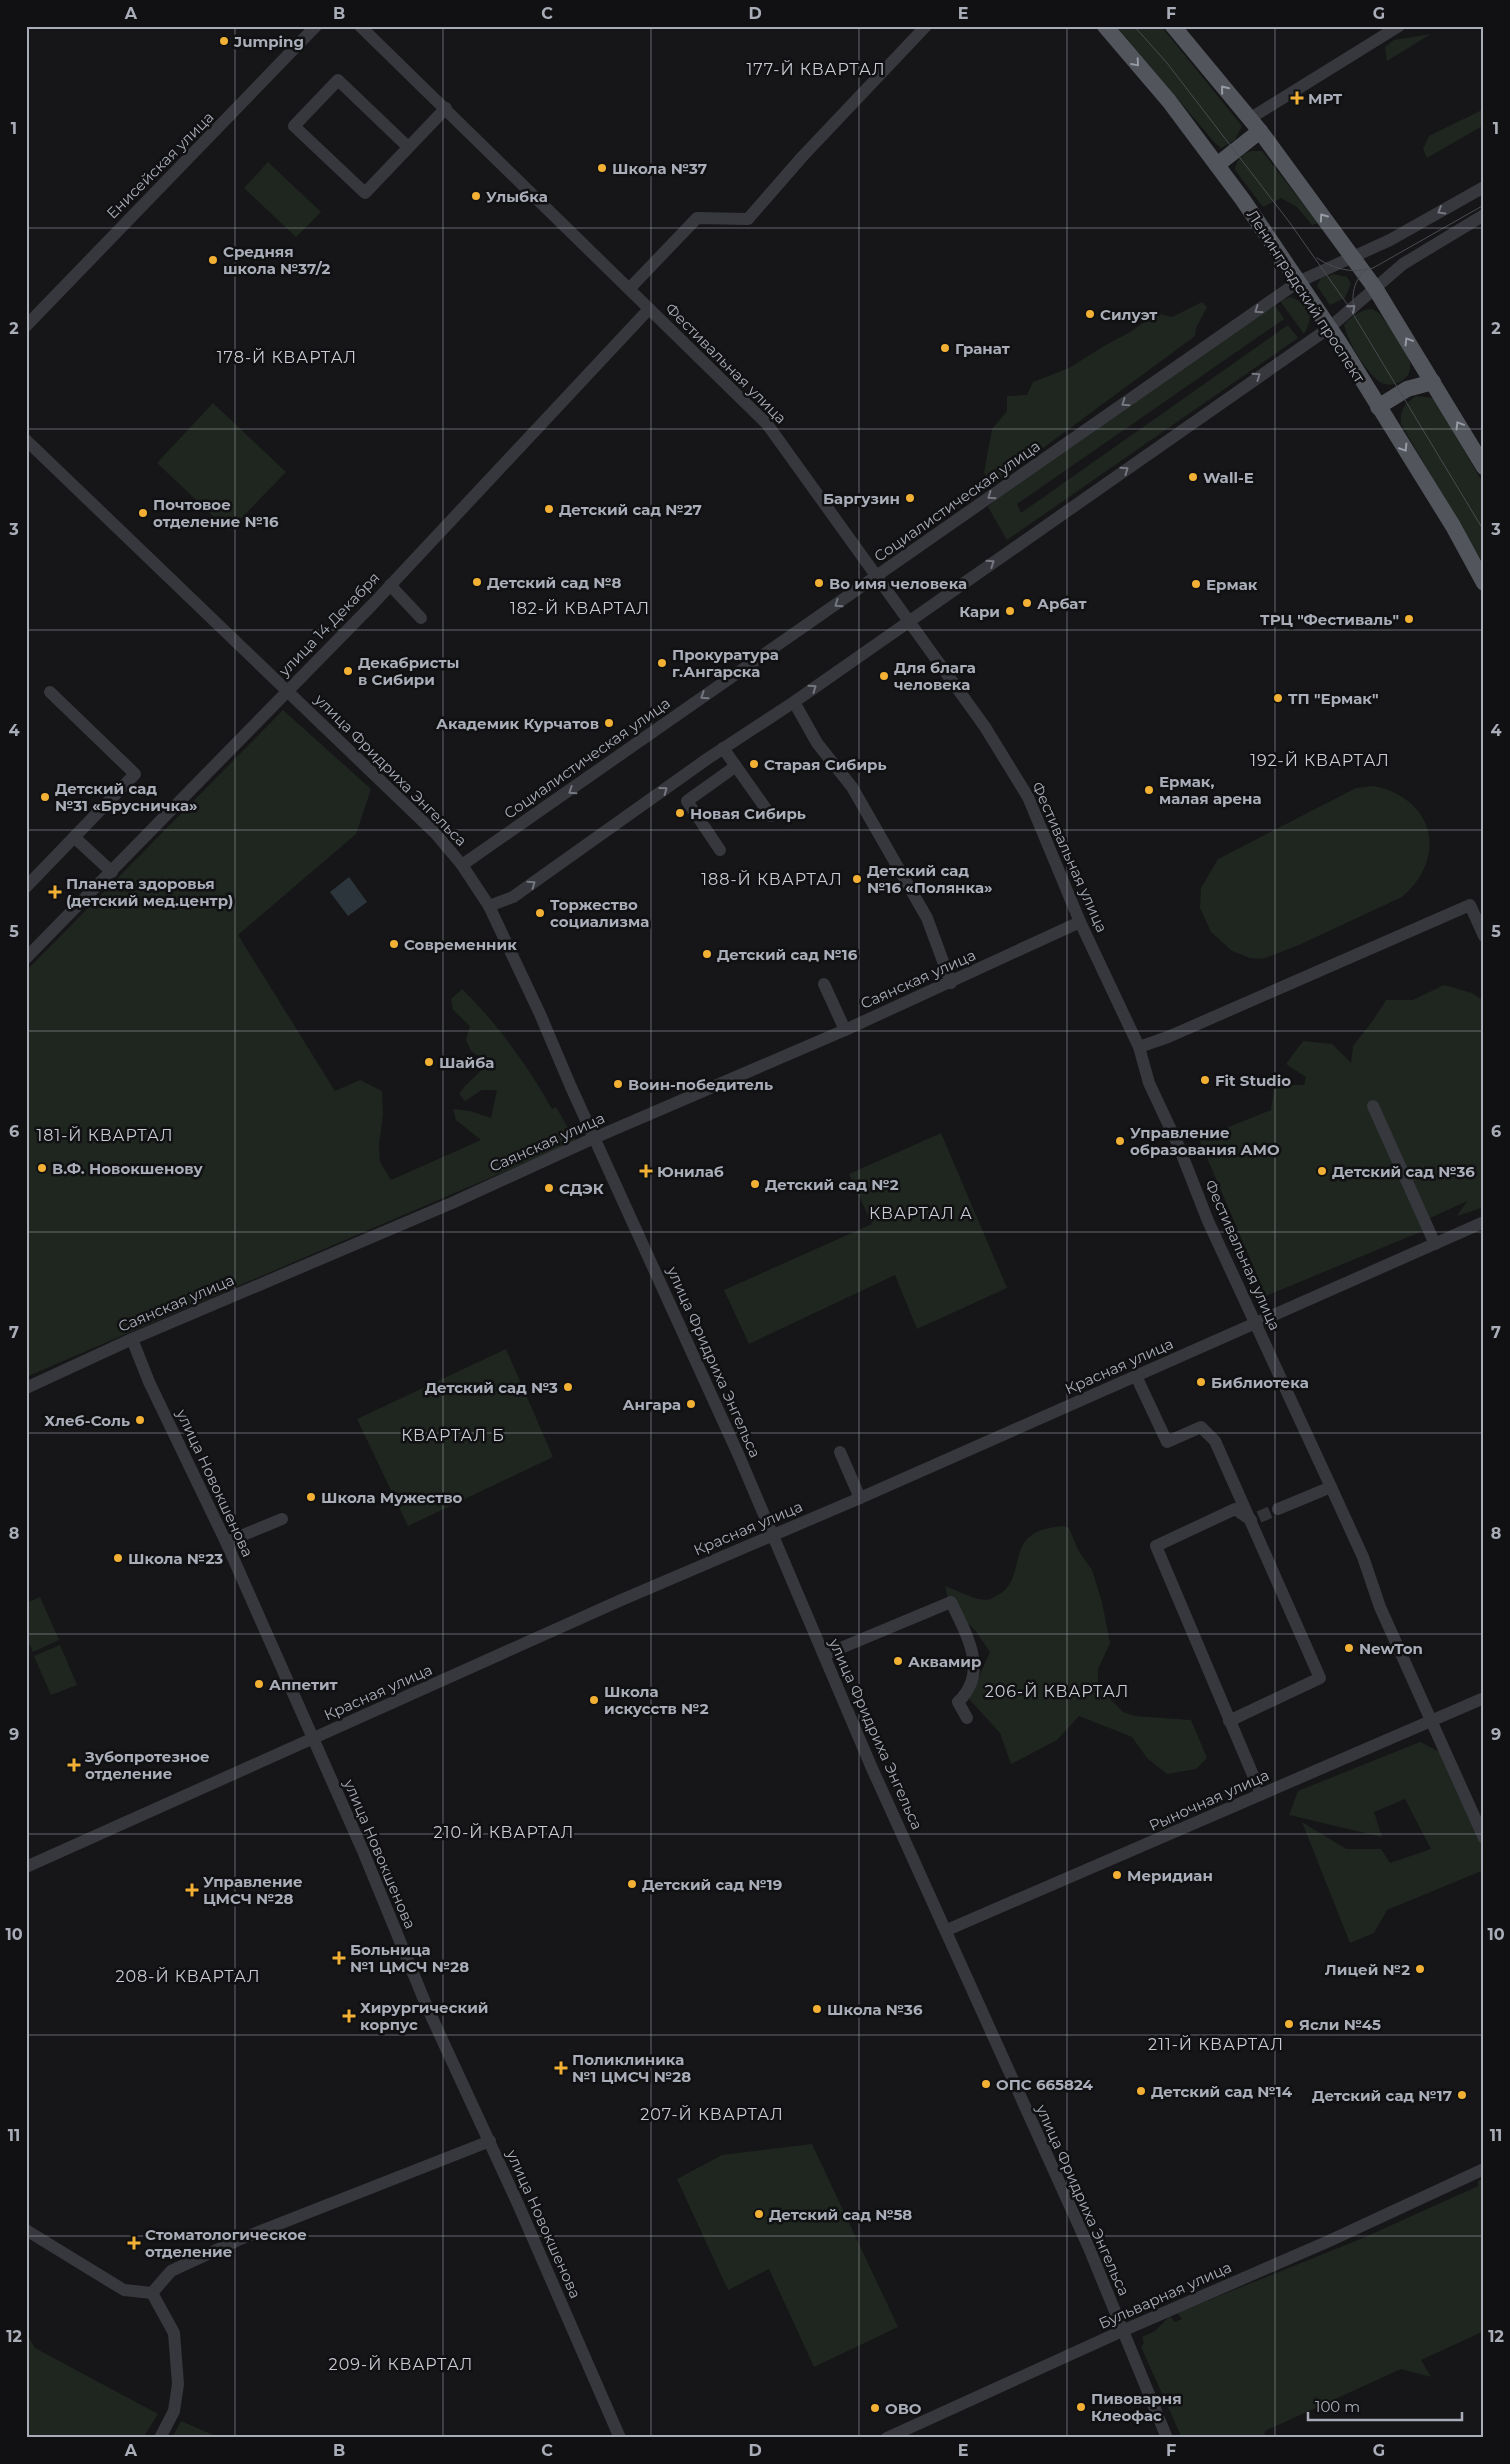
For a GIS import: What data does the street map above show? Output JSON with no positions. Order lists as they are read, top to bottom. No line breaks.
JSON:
{"streets":{"main road":["Ленинградский проспект"],"street":["Енисейская улица","Фестивальная улица","Социалистическая улица","улица 14 Декабря","улица Фридриха Энгельса","Саянская улица","Красная улица","улица Новокшенова","Рыночная улица","Бульварная улица"]},"crossings":[["Ленинградский проспект","Социалистическая улица"],["Фестивальная улица","Социалистическая улица"],["Фестивальная улица","улица 14 Декабря"],["Фестивальная улица","Саянская улица"],["Фестивальная улица","Красная улица"],["Фестивальная улица","Рыночная улица"],["Социалистическая улица","улица Фридриха Энгельса"],["улица 14 Декабря","улица Фридриха Энгельса"],["улица Фридриха Энгельса","Саянская улица"],["улица Фридриха Энгельса","Красная улица"],["улица Фридриха Энгельса","Рыночная улица"],["улица Фридриха Энгельса","Бульварная улица"],["Саянская улица","улица Новокшенова"],["Красная улица","улица Новокшенова"]],"districts":["177-Й КВАРТАЛ","178-Й КВАРТАЛ","182-Й КВАРТАЛ","192-Й КВАРТАЛ","188-Й КВАРТАЛ","181-Й КВАРТАЛ","КВАРТАЛ А","КВАРТАЛ Б","206-Й КВАРТАЛ","210-Й КВАРТАЛ","208-Й КВАРТАЛ","211-Й КВАРТАЛ","207-Й КВАРТАЛ","209-Й КВАРТАЛ"],"places":{"other":["Jumping","Школа №37","Улыбка","Средняя школа №37/2","Силуэт","Гранат","Wall-E","Баргузин","Детский сад №27","Почтовое отделение №16","Детский сад №8","Во имя человека","Ермак","Арбат","Кари","ТРЦ \"Фестиваль\"","Прокуратура г.Ангарска","Декабристы в Сибири","Для блага человека","ТП \"Ермак\"","Академик Курчатов","Старая Сибирь","Ермак, малая арена","Детский сад №31 «Брусничка»","Новая Сибирь","Детский сад №16 «Полянка»","Торжество социализма","Современник","Детский сад №16","Шайба","Fit Studio","Воин-победитель","Управление образования АМО","В.Ф. Новокшенову","Детский сад №36","Детский сад №2","СДЭК","Библиотека","Детский сад №3","Ангара","Хлеб-Соль","Школа Мужество","Школа №23","NewTon","Аквамир","Аппетит","Школа искусств №2","Меридиан","Детский сад №19","Лицей №2","Школа №36","Ясли №45","ОПС 665824","Детский сад №14","Детский сад №17","Детский сад №58","Пивоварня Клеофас","ОВО"],"health":["МРТ","Планета здоровья (детский мед.центр)","Юнилаб","Зубопротезное отделение","Управление ЦМСЧ №28","Больница №1 ЦМСЧ №28","Хирургический корпус","Поликлиника №1 ЦМСЧ №28","Стоматологическое отделение"]},"scale_bar":"100 m","grid":{"columns":["A","B","C","D","E","F","G"],"rows":["1","2","3","4","5","6","7","8","9","10","11","12"]}}
